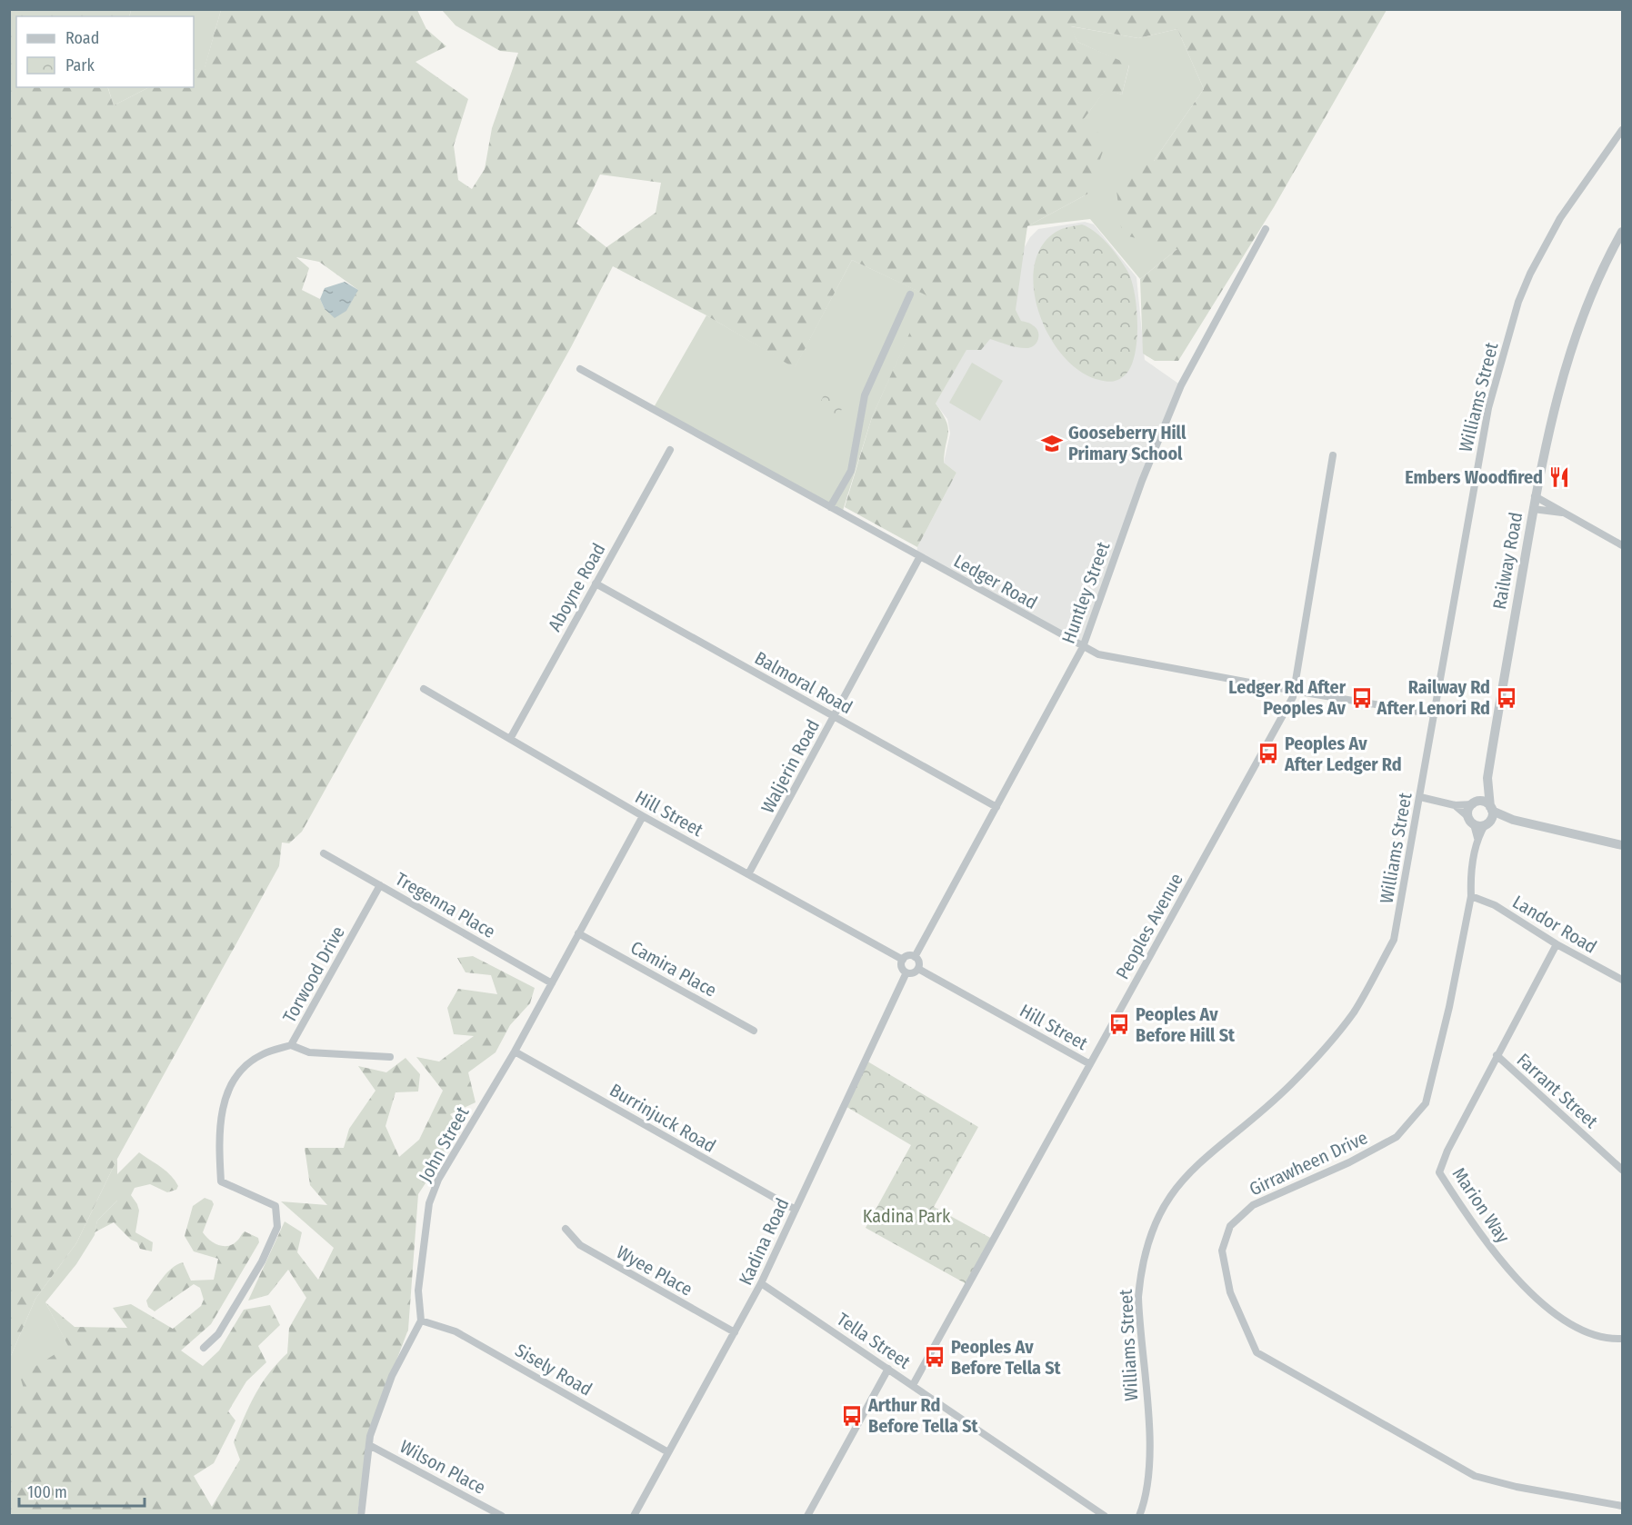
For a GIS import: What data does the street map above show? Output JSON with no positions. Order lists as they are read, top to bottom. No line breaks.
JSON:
{"streets":{"street":["Williams Street","Railway Road","Ledger Road","Aboyne Road","Huntley Street","Balmoral Road","Waljerin Road","Hill Street","Tregenna Place","Landor Road","Peoples Avenue","Camira Place","Torwood Drive","Farrant Street","Burrinjuck Road","John Street","Girrawheen Drive","Marion Way","Kadina Road","Wyee Place","Tella Street","Sisely Road","Wilson Place"]},"crossings":[["Williams Street","Ledger Road"],["Railway Road","Girrawheen Drive"],["Ledger Road","Huntley Street"],["Ledger Road","Waljerin Road"],["Ledger Road","Peoples Avenue"],["Aboyne Road","Balmoral Road"],["Aboyne Road","Hill Street"],["Huntley Street","Balmoral Road"],["Huntley Street","Hill Street"],["Huntley Street","Kadina Road"],["Balmoral Road","Waljerin Road"],["Waljerin Road","Hill Street"],["Hill Street","Peoples Avenue"],["Hill Street","John Street"],["Hill Street","Kadina Road"],["Tregenna Place","Torwood Drive"],["Tregenna Place","John Street"],["Landor Road","Girrawheen Drive"],["Landor Road","Marion Way"],["Peoples Avenue","Tella Street"],["Camira Place","John Street"],["Farrant Street","Marion Way"],["Burrinjuck Road","John Street"],["Burrinjuck Road","Kadina Road"],["John Street","Sisely Road"],["Kadina Road","Wyee Place"],["Kadina Road","Tella Street"],["Kadina Road","Sisely Road"]],"parks":["Kadina Park"],"places":{"school or university":["Gooseberry Hill Primary School"],"restaurant":["Embers Woodfired"],"bus stop":["Ledger Rd After Peoples Av","Railway Rd After Lenori Rd","Peoples Av After Ledger Rd","Peoples Av Before Hill St","Peoples Av Before Tella St","Arthur Rd Before Tella St"]},"legend":["Road","Park"],"scale_bar":"100 m"}
